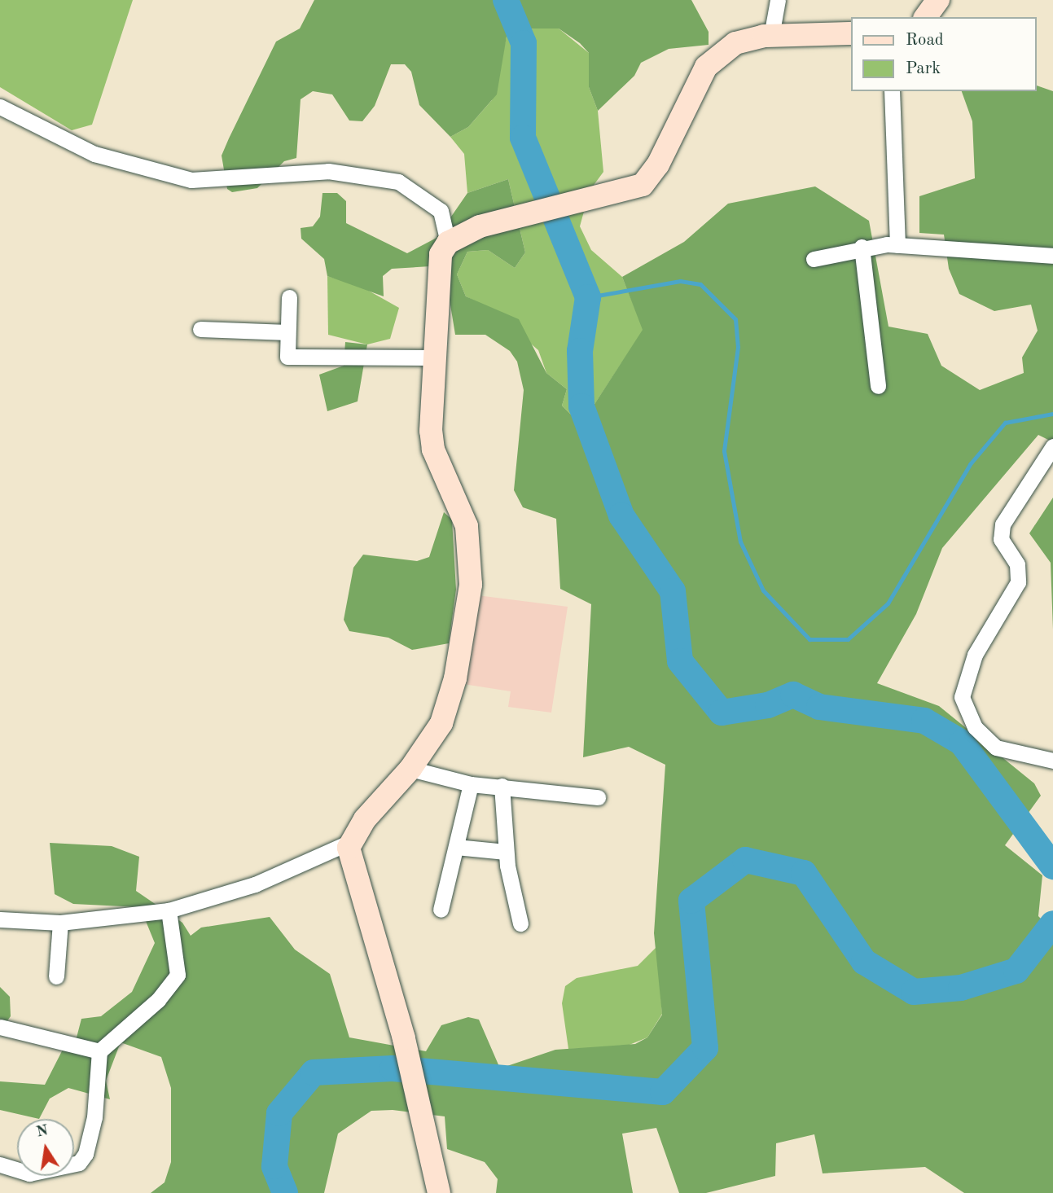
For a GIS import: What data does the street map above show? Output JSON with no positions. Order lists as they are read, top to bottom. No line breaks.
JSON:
{"legend":["Road","Park"],"north":"top"}
